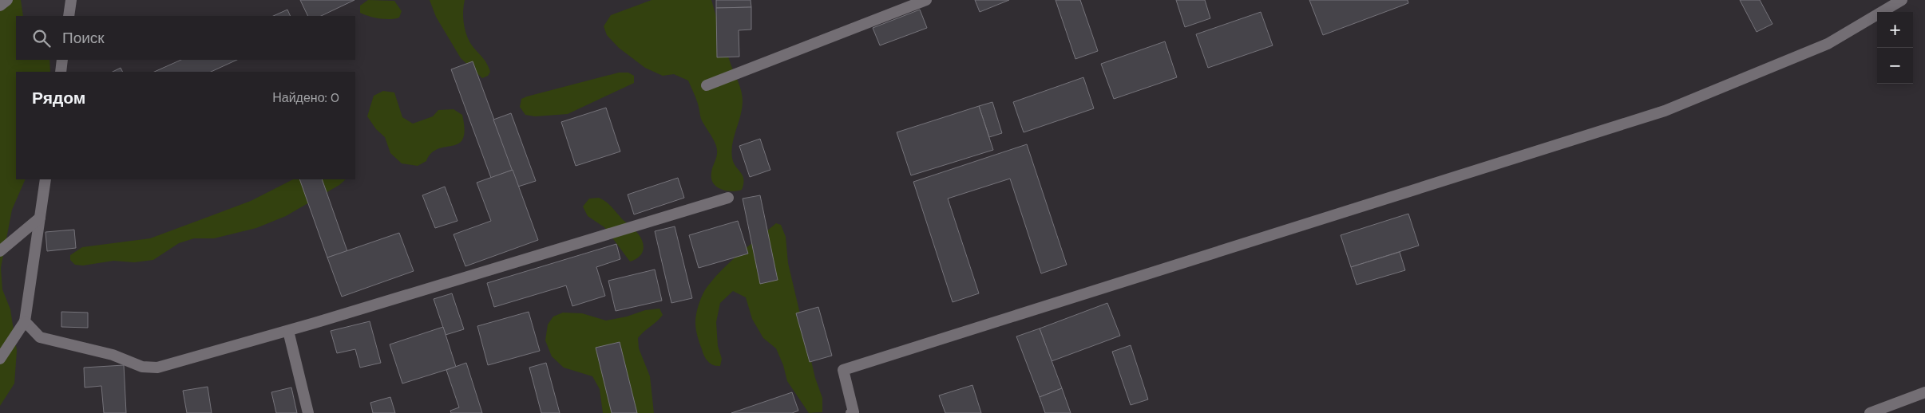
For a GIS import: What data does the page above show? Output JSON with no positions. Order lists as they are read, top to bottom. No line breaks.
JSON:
{"page":{"map_buttons":["+","−"],"search":"Поиск","heading":["Рядом","Найдено: 0"]}}
